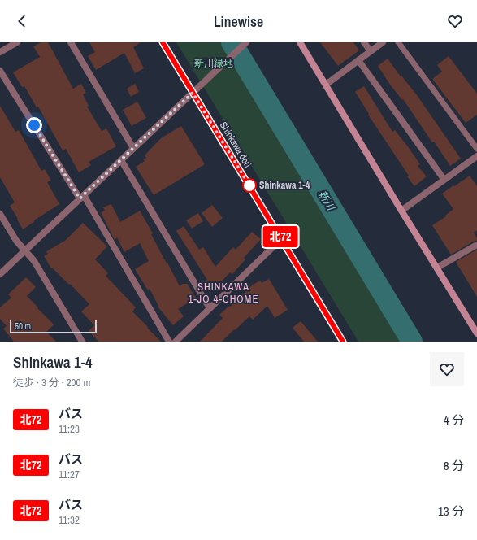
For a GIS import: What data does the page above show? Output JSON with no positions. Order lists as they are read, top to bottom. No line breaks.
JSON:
{"streets":{"street":["Shinkawa dori"]},"districts":["SHINKAWA 1-JO 4-CHOME"],"water":["新川"],"parks":["新川緑地"],"places":["Shinkawa 1-4"],"lines":["bus line 北72"],"scale_bar":"50 m","page":{"header":"Linewise","on_map":"北72","scale":"50 m","heading":["Shinkawa 1-4","徒歩 · 3 分 · 200 m"],"list":[{"mark":"北72","name":"バス","note":"11:23","value":"4 分"},{"mark":"北72","name":"バス","note":"11:27","value":"8 分"},{"mark":"北72","name":"バス","note":"11:32","value":"13 分"}]}}
